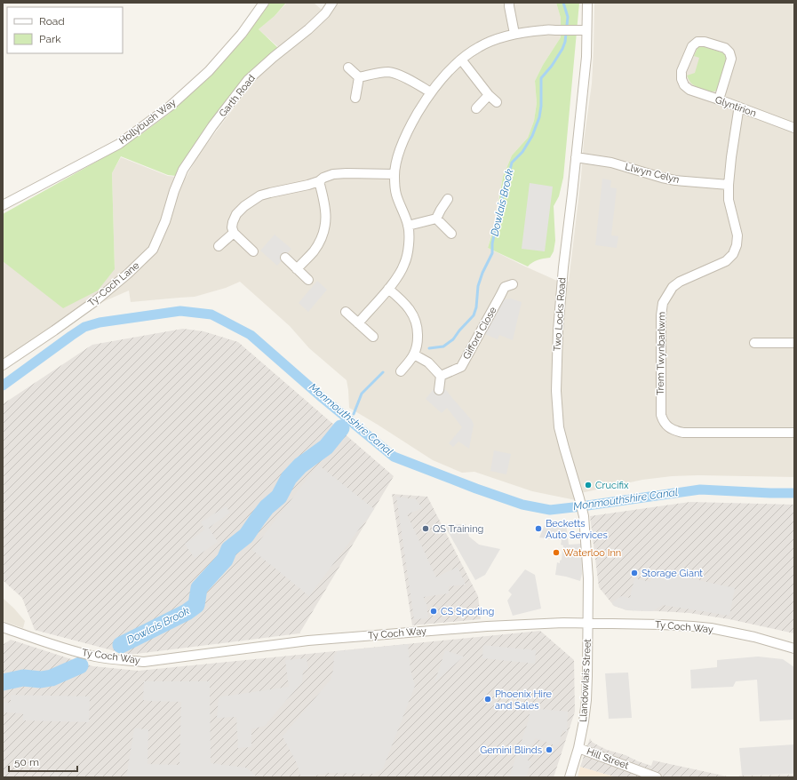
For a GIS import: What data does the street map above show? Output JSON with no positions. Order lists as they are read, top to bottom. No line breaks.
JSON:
{"streets":{"street":["Garth Road","Glyntirion","Hollybush Way","Llwyn Celyn","Ty-Coch Lane","Two Locks Road","Gifford Close","Trem Twynbarlwm","Ty Coch Way","Llandowlais Street","Hill Street"]},"crossings":[["Garth Road","Ty-Coch Lane"],["Glyntirion","Trem Twynbarlwm"],["Llwyn Celyn","Two Locks Road"],["Llwyn Celyn","Trem Twynbarlwm"],["Two Locks Road","Ty Coch Way"],["Two Locks Road","Llandowlais Street"],["Ty Coch Way","Llandowlais Street"],["Llandowlais Street","Hill Street"]],"water":["Dowlais Brook","Monmouthshire Canal"],"places":["Crucifix","QS Training","Becketts Auto Services","Waterloo Inn","Storage Giant","CS Sporting","Phoenix Hire and Sales","Gemini Blinds"],"legend":["Road","Park"],"scale_bar":"50 m"}
